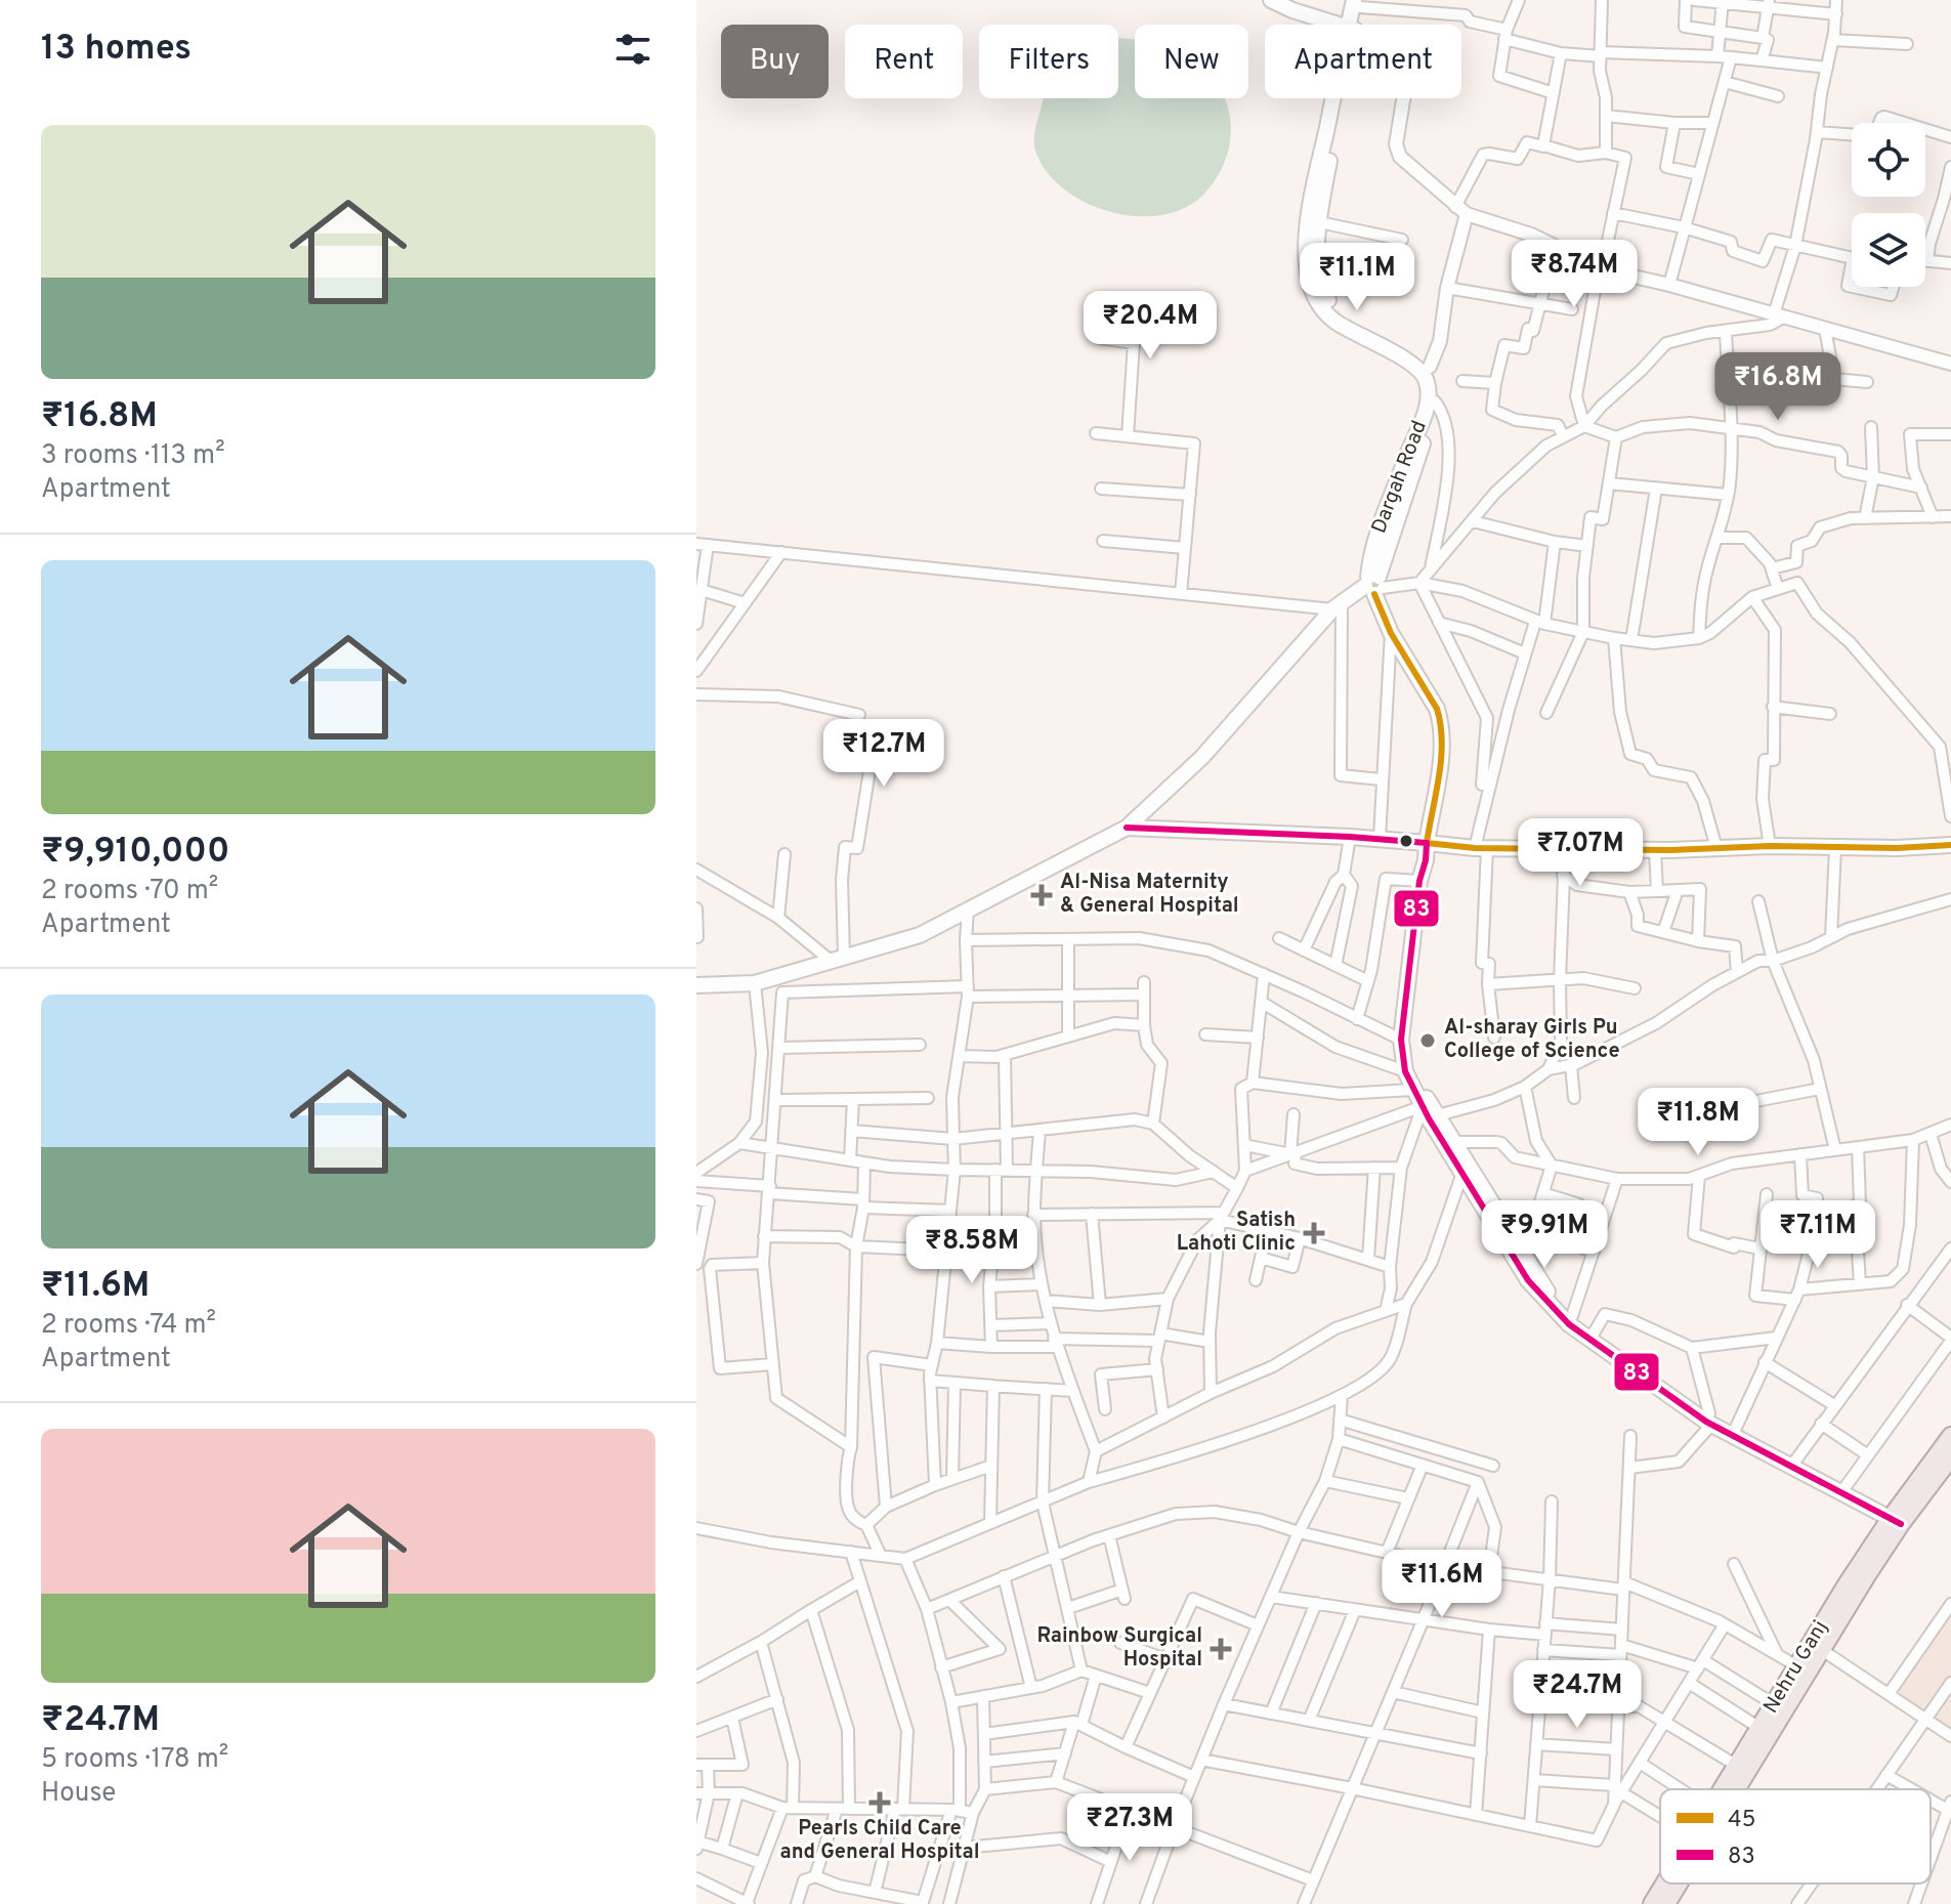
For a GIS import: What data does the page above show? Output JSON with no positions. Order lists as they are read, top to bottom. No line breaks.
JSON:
{"streets":{"main road":["Dargah Road","Nehru Ganj"]},"places":{"health":["Al-Nisa Maternity & General Hospital","Satish Lahoti Clinic","Rainbow Surgical Hospital","Pearls Child Care and General Hospital"],"other":["Al-sharay Girls Pu College of Science"]},"lines":["transit line 45","transit line 83"],"legend":["45","83"],"page":{"heading":"13 homes","chip":["Buy","Rent","Filters","New","Apartment"],"list":[{"name":"₹16.8M","note":"3 rooms · 113 m² · Apartment"},{"name":"₹9,910,000","note":"2 rooms · 70 m² · Apartment"},{"name":"₹11.6M","note":"2 rooms · 74 m² · Apartment"},{"name":"₹24.7M","note":"5 rooms · 178 m² · House"}],"price":["₹8.74M","₹11.1M","₹20.4M","₹16.8M","₹12.7M","₹7.07M","₹11.8M","₹9.91M","₹7.11M","₹8.58M","₹11.6M","₹24.7M","₹27.3M"]}}
